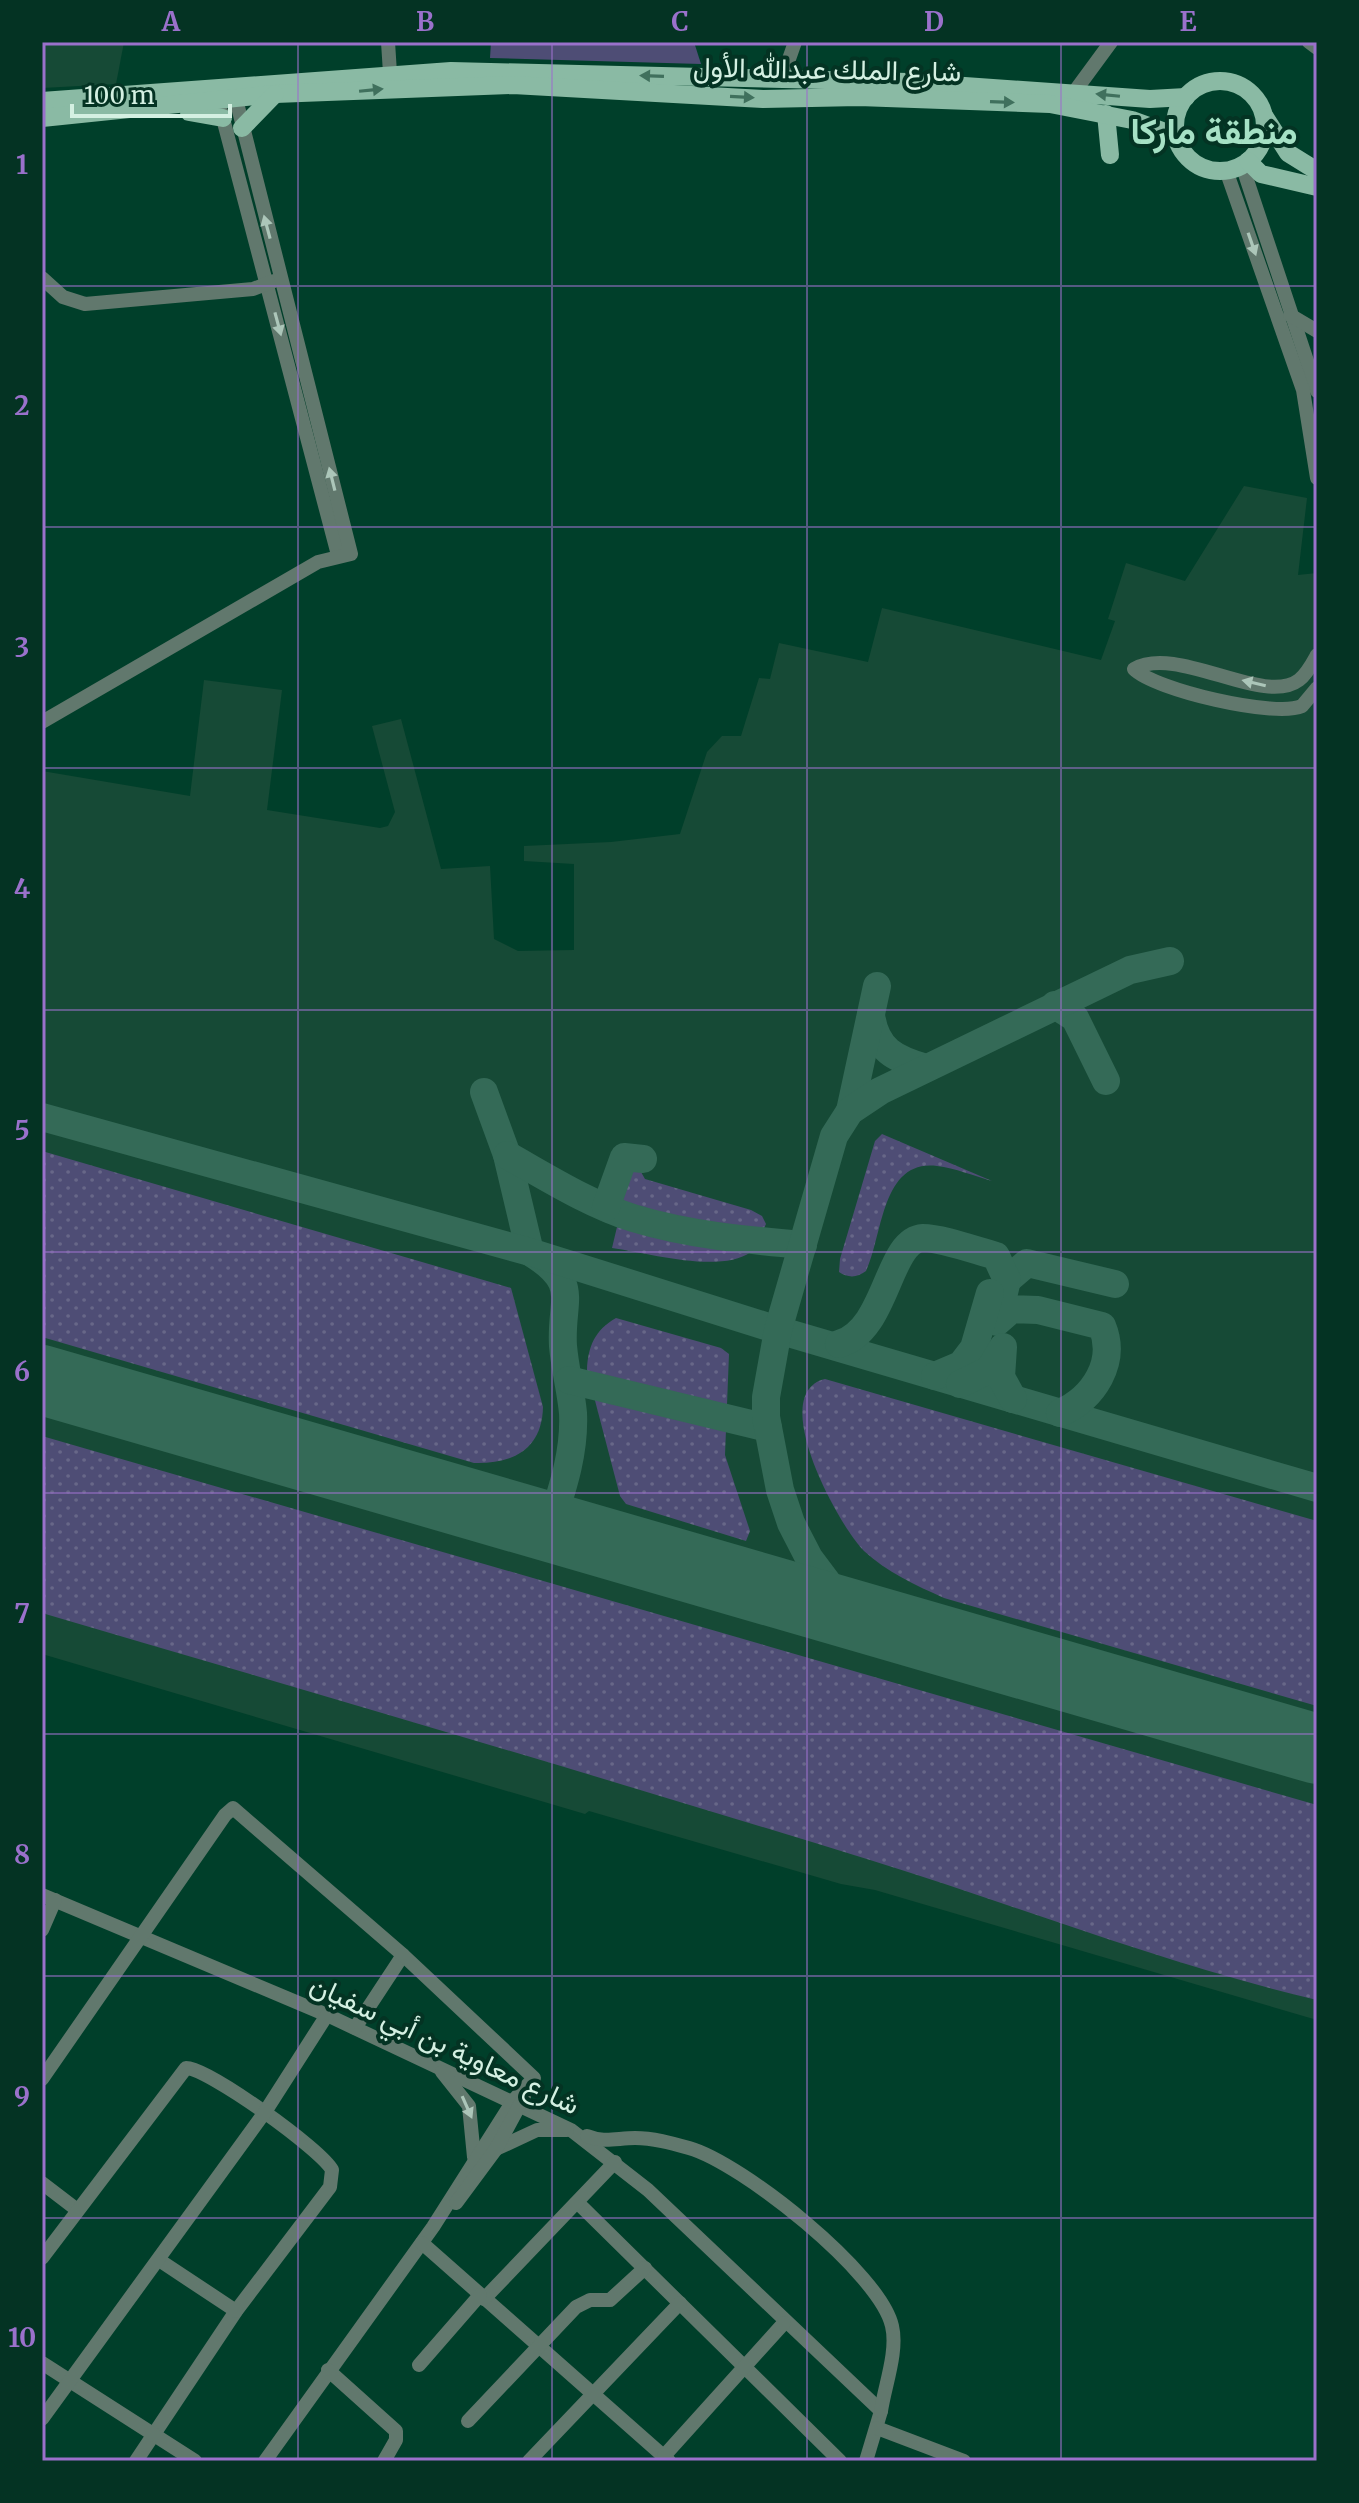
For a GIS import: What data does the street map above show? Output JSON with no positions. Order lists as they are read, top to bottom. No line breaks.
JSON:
{"streets":{"main road":["شارع الملك عبدالله الأول"],"street":["شارع معاوية بن أبي سفيان"]},"districts":["منطقة ماركا"],"scale_bar":"100 m","grid":{"columns":["A","B","C","D","E"],"rows":["1","2","3","4","5","6","7","8","9","10"]}}
